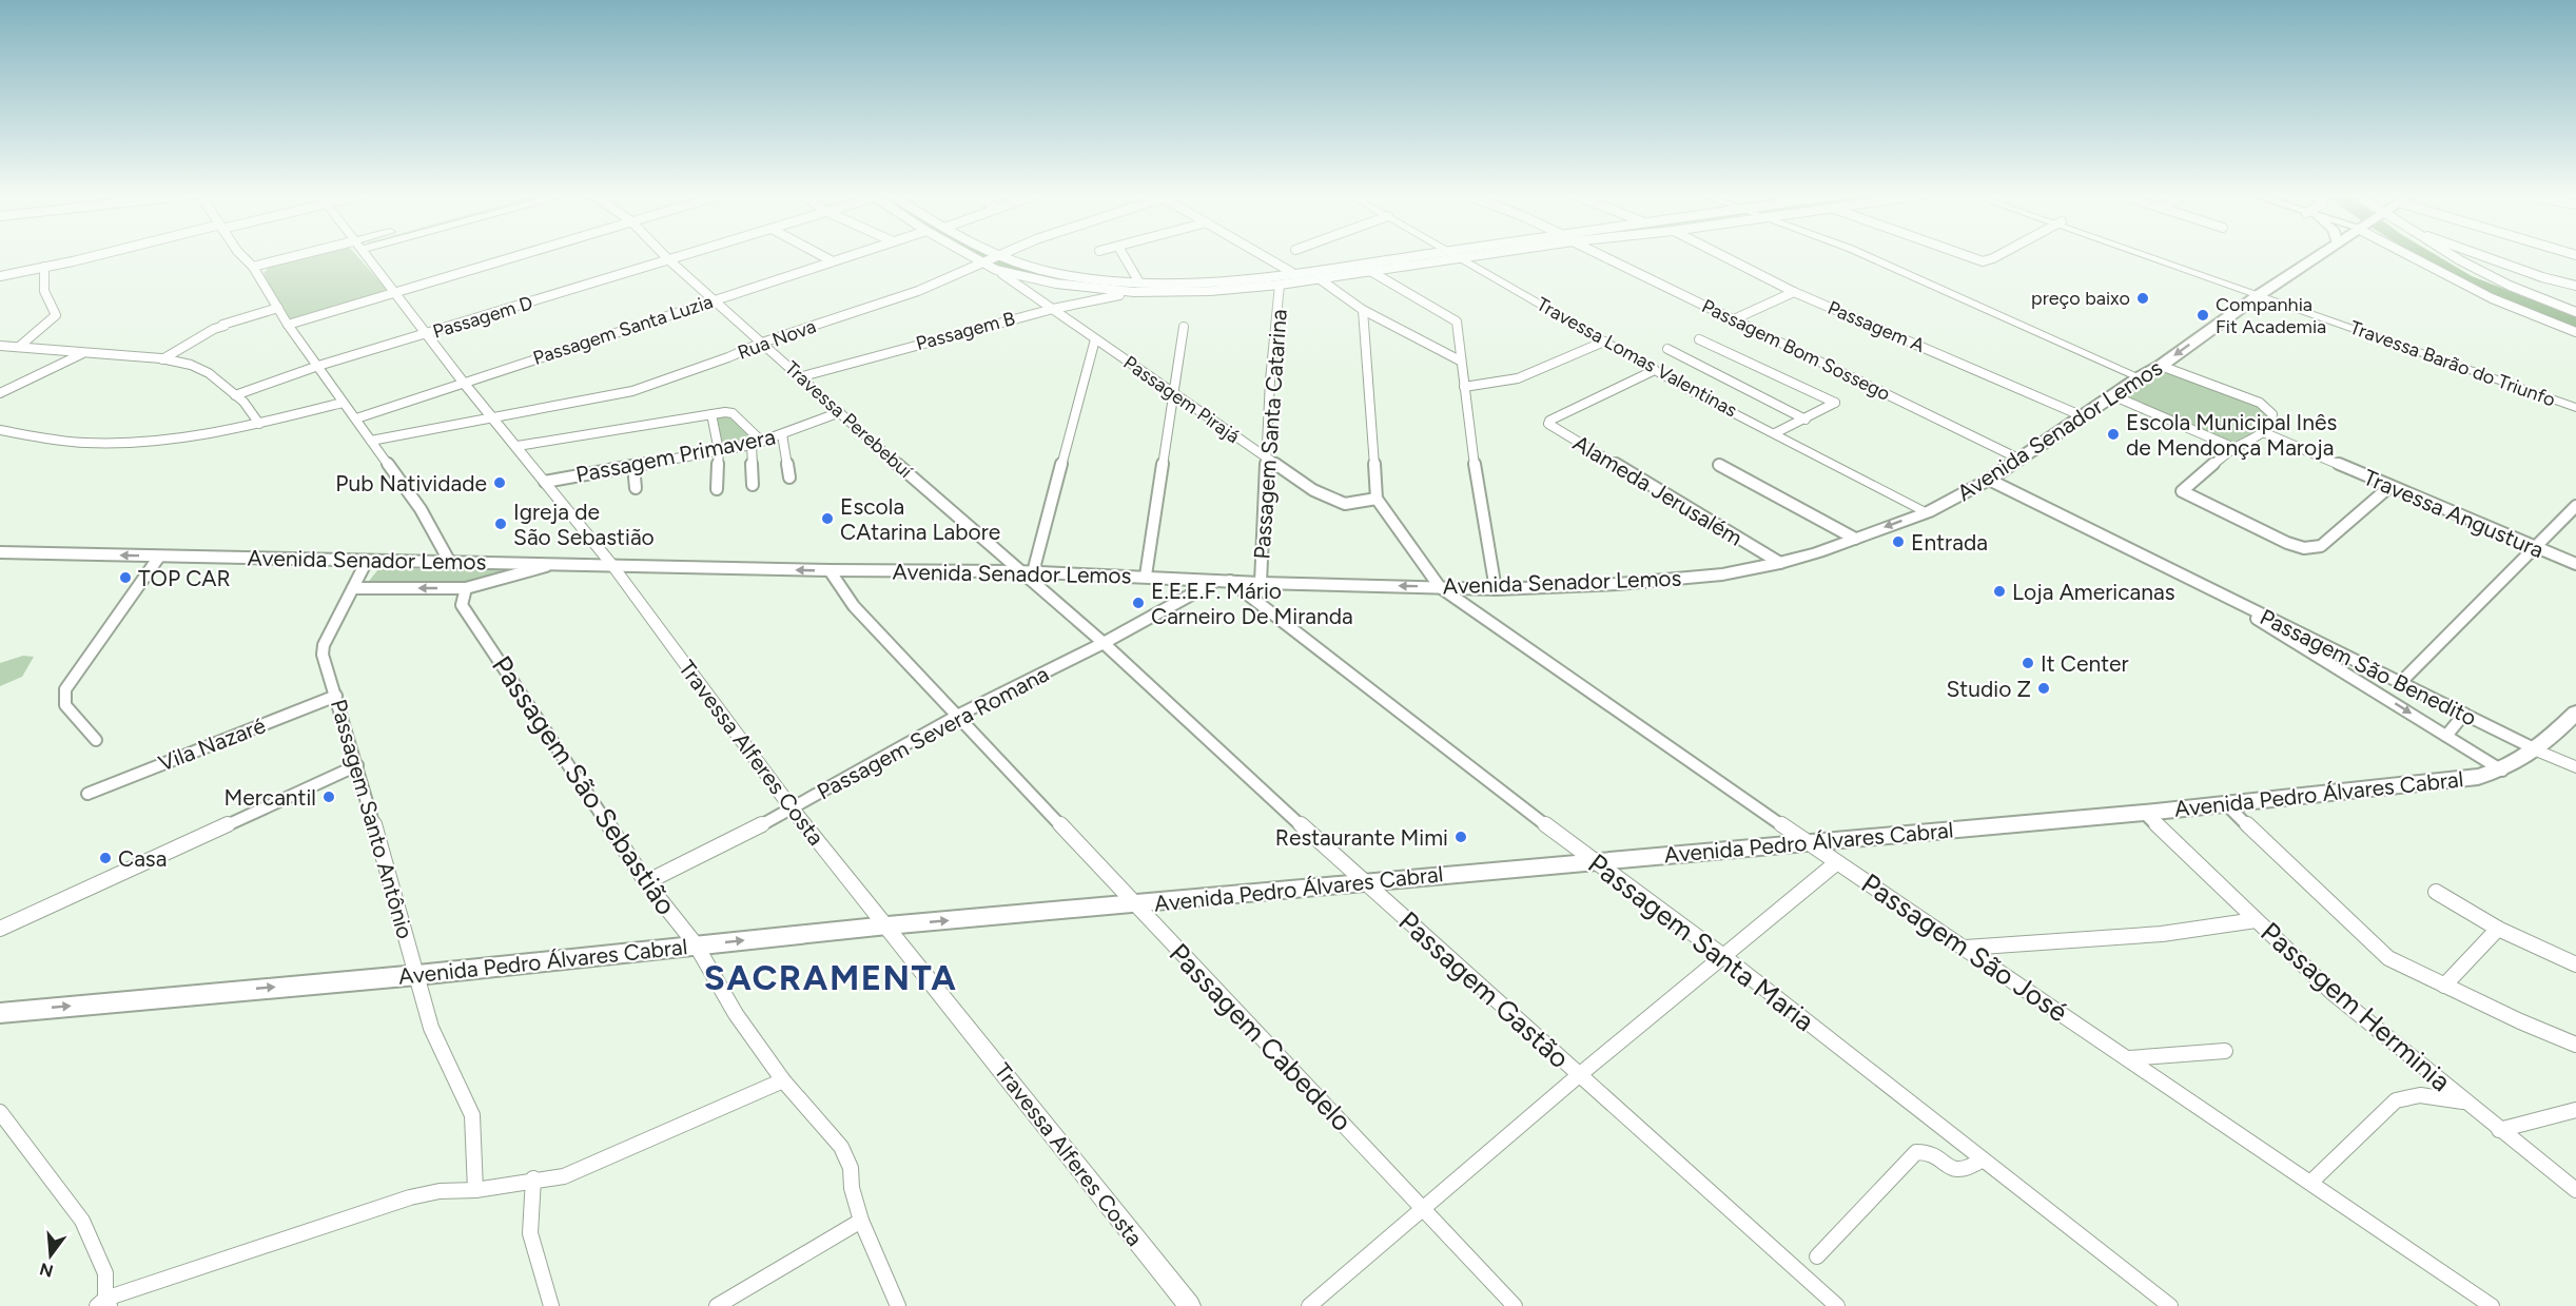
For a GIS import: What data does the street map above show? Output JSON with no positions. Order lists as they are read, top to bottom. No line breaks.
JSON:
{"streets":{"main road":["Avenida Senador Lemos","Avenida Pedro Álvares Cabral"],"street":["Passagem D","Passagem A","Passagem Santa Luzia","Passagem B","Rua Nova","Passagem Bom Sossego","Travessa Lomas Valentinas","Travessa Barão do Triunfo","Passagem Pirajá","Travessa Perebebuí","Passagem Santa Catarina","Passagem Primavera","Alameda Jerusalém","Travessa Angustura","Passagem São Benedito","Passagem Severa Romana","Vila Nazaré","Travessa Alferes Costa","Passagem São Sebastião","Passagem Santo Antônio","Passagem Santa Maria","Passagem São José","Passagem Gastão","Passagem Herminia","Passagem Cabedelo"]},"crossings":[["Passagem D","Travessa Perebebuí"],["Passagem D","Travessa Alferes Costa"],["Passagem A","Avenida Senador Lemos"],["Passagem Santa Luzia","Travessa Perebebuí"],["Passagem Santa Luzia","Travessa Alferes Costa"],["Passagem B","Passagem Pirajá"],["Passagem B","Travessa Perebebuí"],["Rua Nova","Travessa Perebebuí"],["Rua Nova","Travessa Alferes Costa"],["Passagem Bom Sossego","Avenida Senador Lemos"],["Travessa Lomas Valentinas","Avenida Senador Lemos"],["Travessa Lomas Valentinas","Alameda Jerusalém"],["Travessa Barão do Triunfo","Avenida Senador Lemos"],["Passagem Pirajá","Passagem Santa Catarina"],["Passagem Pirajá","Passagem São José"],["Travessa Perebebuí","Avenida Senador Lemos"],["Travessa Perebebuí","Passagem Primavera"],["Travessa Perebebuí","Passagem Gastão"],["Avenida Senador Lemos","Passagem Santa Catarina"],["Avenida Senador Lemos","Alameda Jerusalém"],["Avenida Senador Lemos","Passagem São Benedito"],["Avenida Senador Lemos","Passagem Severa Romana"],["Avenida Senador Lemos","Travessa Alferes Costa"],["Avenida Senador Lemos","Passagem Santo Antônio"],["Avenida Senador Lemos","Passagem Santa Maria"],["Avenida Senador Lemos","Passagem São José"],["Avenida Senador Lemos","Passagem Gastão"],["Avenida Senador Lemos","Passagem Cabedelo"],["Passagem Primavera","Travessa Alferes Costa"],["Passagem São Benedito","Avenida Pedro Álvares Cabral"],["Passagem Severa Romana","Travessa Alferes Costa"],["Passagem Severa Romana","Passagem São Sebastião"],["Passagem Severa Romana","Passagem Santa Maria"],["Passagem Severa Romana","Passagem Gastão"],["Passagem Severa Romana","Passagem Cabedelo"],["Vila Nazaré","Passagem Santo Antônio"],["Travessa Alferes Costa","Avenida Pedro Álvares Cabral"],["Passagem São Sebastião","Avenida Pedro Álvares Cabral"],["Avenida Pedro Álvares Cabral","Passagem Santo Antônio"],["Avenida Pedro Álvares Cabral","Passagem Santa Maria"],["Avenida Pedro Álvares Cabral","Passagem São José"],["Avenida Pedro Álvares Cabral","Passagem Gastão"],["Avenida Pedro Álvares Cabral","Passagem Herminia"],["Avenida Pedro Álvares Cabral","Passagem Cabedelo"]],"districts":["SACRAMENTA"],"places":["preço baixo","Companhia Fit Academia","Escola Municipal Inês de Mendonça Maroja","Pub Natividade","Escola CAtarina Labore","Igreja de São Sebastião","Entrada","TOP CAR","Loja Americanas","E.E.E.F. Mário Carneiro De Miranda","It Center","Studio Z","Mercantil","Restaurante Mimi","Casa"],"north":"bottom"}
